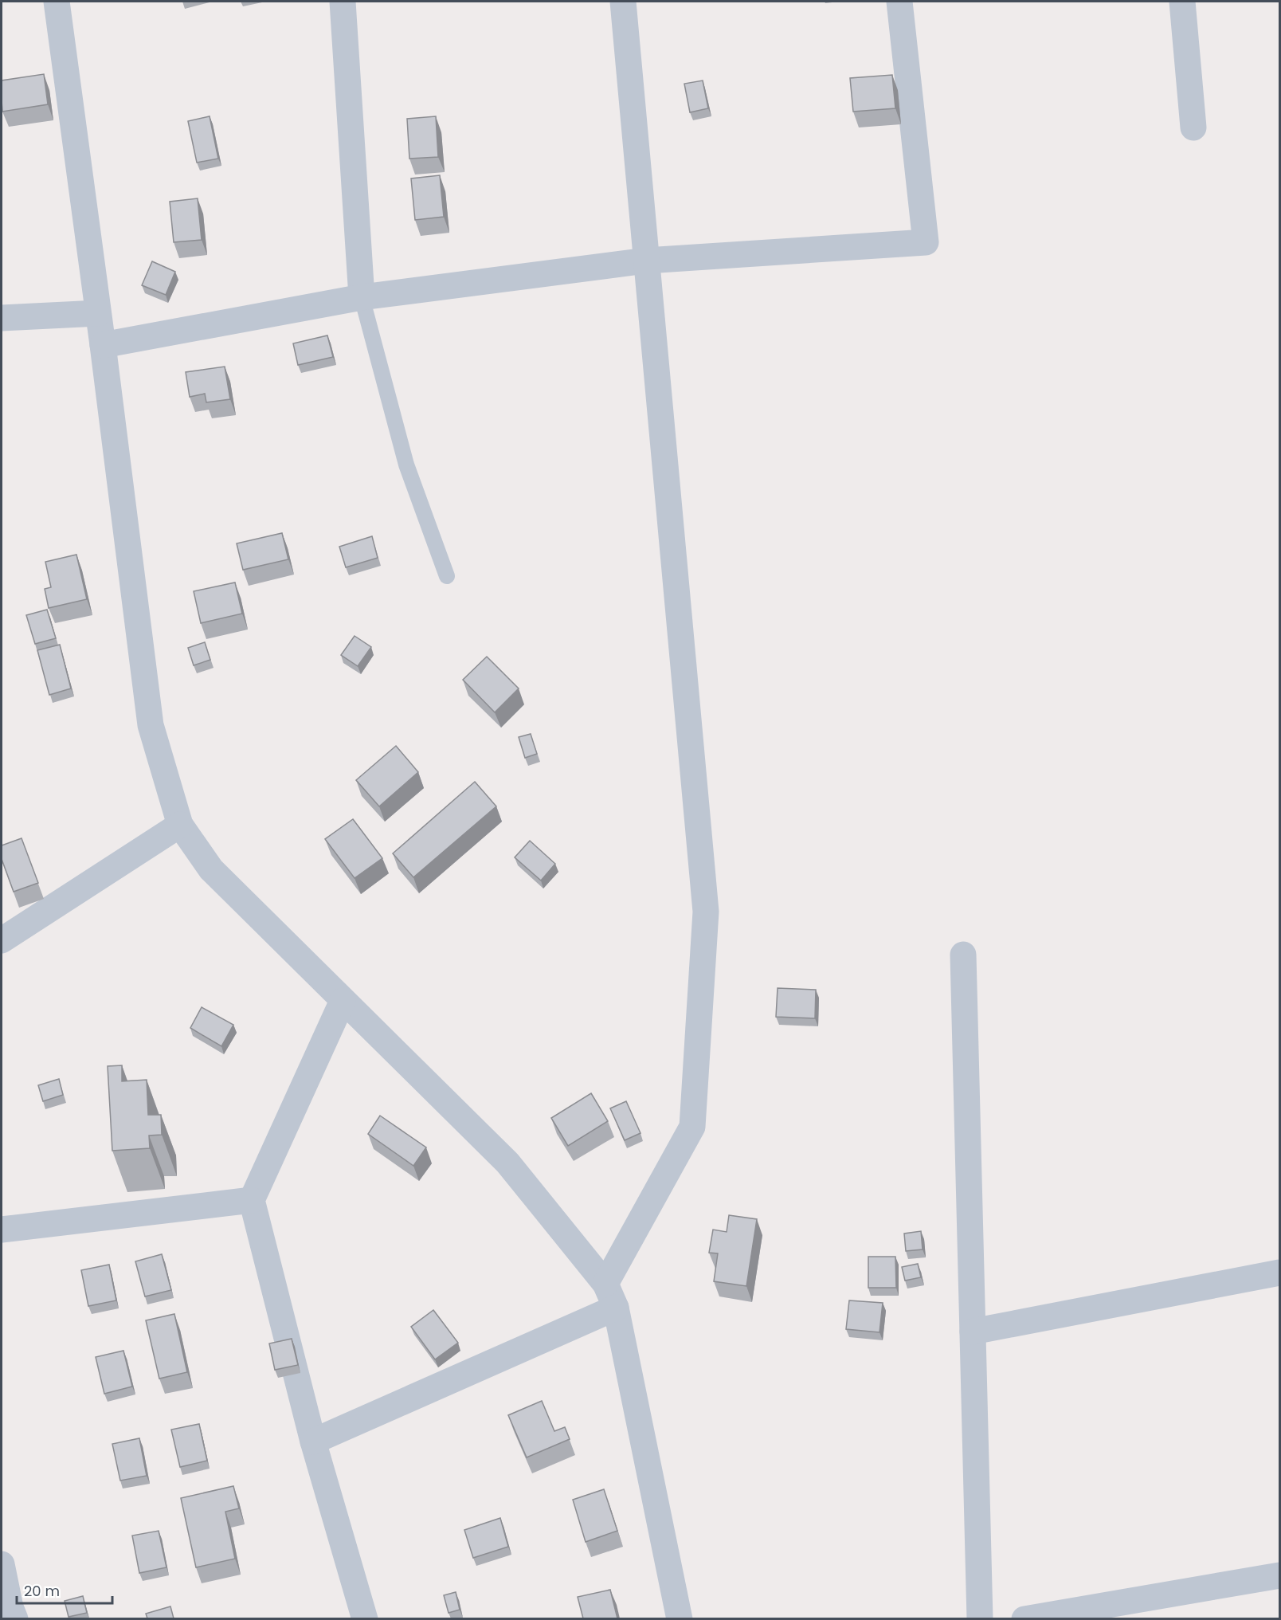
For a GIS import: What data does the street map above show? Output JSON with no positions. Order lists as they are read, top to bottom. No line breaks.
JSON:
{"scale_bar":"20 m"}
